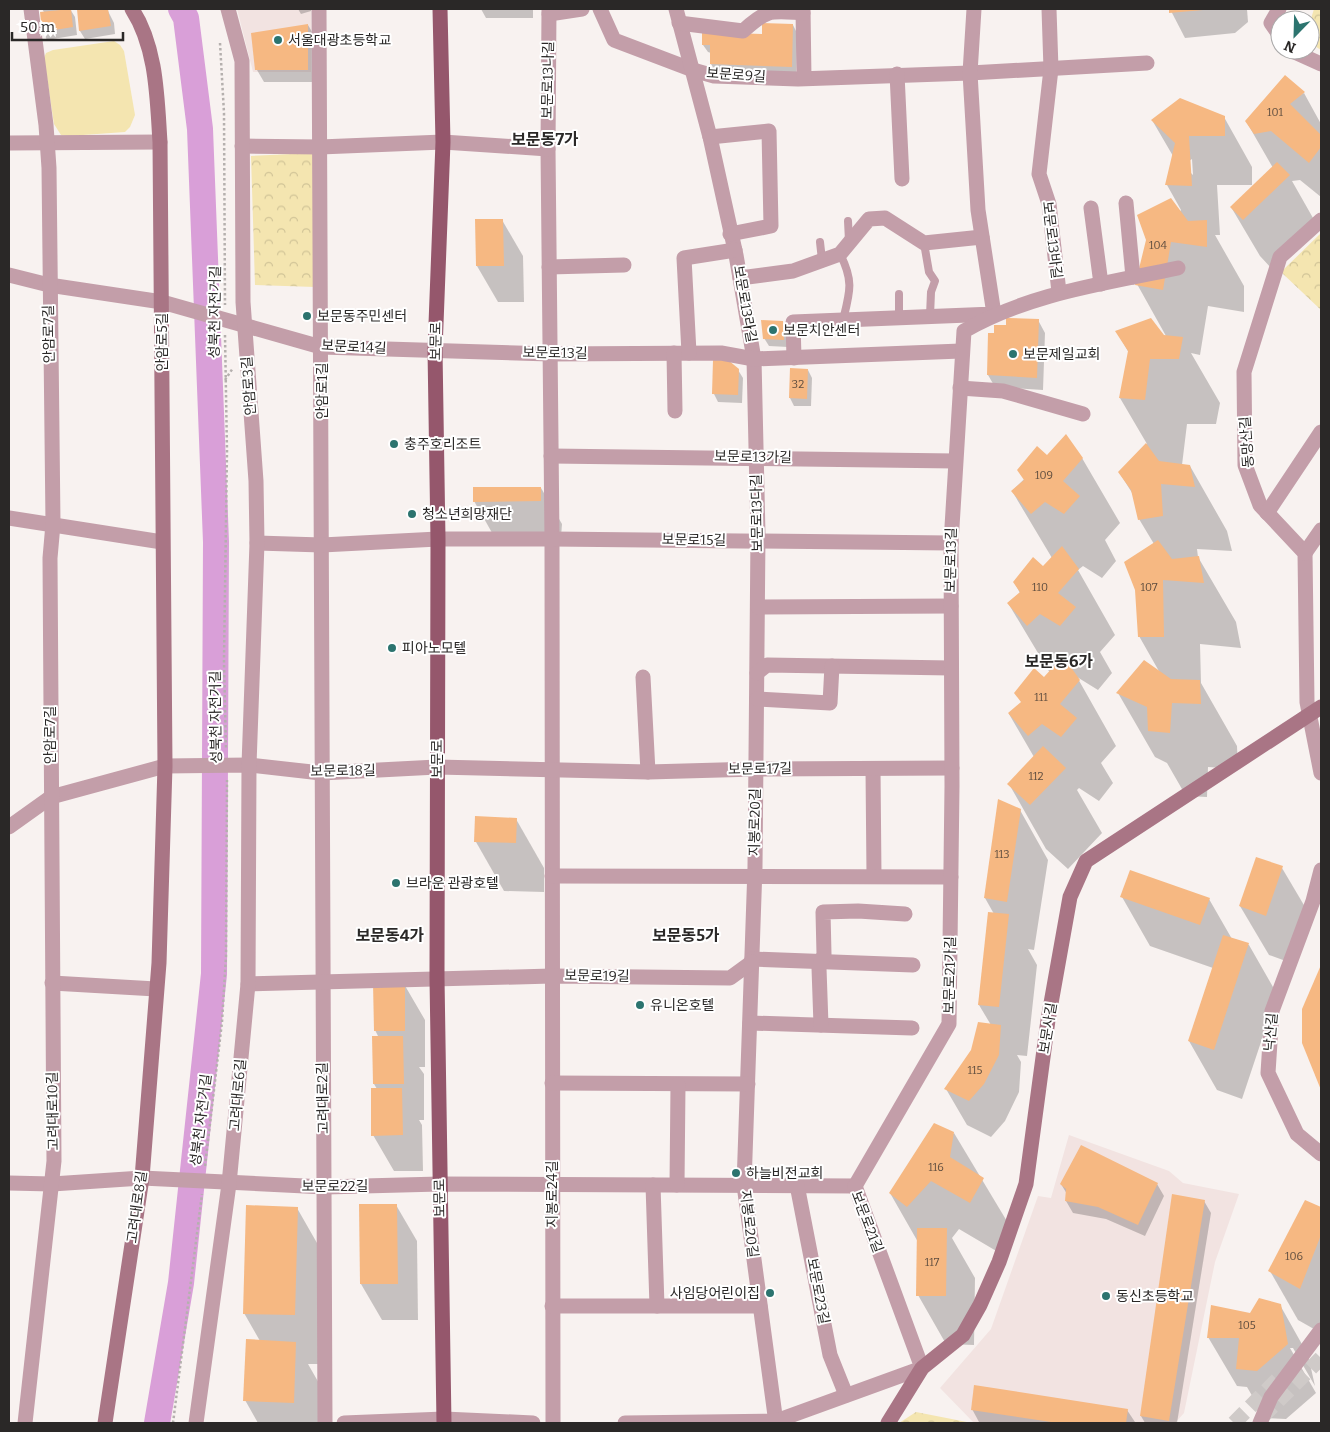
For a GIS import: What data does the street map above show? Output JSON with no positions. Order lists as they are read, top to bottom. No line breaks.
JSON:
{"streets":{"main road":["보문로","안암로5길","보문사길","고려대로8길"],"street":["보문로9길","보문로13나길","보문로13바길","보문로13라길","안암로7길","보문로14길","보문로13길","안암로3길","안암로1길","동망산길","보문로13가길","보문로13다길","보문로15길","보문로17길","보문로18길","지봉로20길","보문로21가길","보문로19길","낙산길","고려대로6길","고려대로2길","고려대로10길","보문로22길","지봉로24길","보문로21길","보문로23길"],"path":["성북천 자전거길"]},"crossings":[["보문로9길","보문로13바길"],["보문로9길","보문로13라길"],["보문로13나길","보문로13길"],["보문로13바길","보문로13길"],["보문로13라길","보문로13길"],["보문로13라길","보문로13다길"],["안암로7길","고려대로10길"],["보문로","보문로14길"],["보문로","보문로13길"],["보문로","보문로15길"],["보문로","보문로17길"],["보문로","보문로18길"],["보문로","보문로19길"],["보문로","보문로22길"],["보문로","보문로21길"],["안암로5길","보문로14길"],["안암로5길","보문로18길"],["안암로5길","고려대로8길"],["보문로14길","보문로13길"],["보문로14길","안암로3길"],["보문로14길","안암로1길"],["보문로13길","보문로13가길"],["보문로13길","보문로13다길"],["보문로13길","보문로15길"],["보문로13길","보문로17길"],["보문로13길","보문로21가길"],["안암로3길","보문로18길"],["안암로3길","고려대로6길"],["안암로1길","보문로18길"],["안암로1길","고려대로2길"],["보문로13가길","보문로13다길"],["보문로13다길","보문로15길"],["보문로13다길","보문로17길"],["보문로13다길","지봉로20길"],["보문로17길","보문로18길"],["보문로17길","지봉로20길"],["보문로17길","보문로21가길"],["보문로17길","지봉로24길"],["보문로18길","고려대로6길"],["보문로18길","고려대로2길"],["보문로18길","고려대로8길"],["지봉로20길","보문로21가길"],["지봉로20길","보문로19길"],["지봉로20길","보문로21길"],["보문로21가길","보문로21길"],["보문로19길","지봉로24길"],["보문사길","보문로21길"],["고려대로6길","보문로22길"],["고려대로2길","보문로22길"],["보문로22길","고려대로8길"],["보문로22길","보문로21길"],["지봉로24길","보문로21길"],["보문로21길","보문로23길"]],"districts":["보문동7가","보문동6가","보문동4가","보문동5가"],"places":["서울대광초등학교","보문동주민센터","보문치안센터","보문제일교회","충주호리조트","청소년희망재단","피아노모텔","브라운 관광호텔","유니온호텔","하늘비전교회","사임당어린이집","동신초등학교"],"house_numbers":["101","104","32","109","110","107","111","112","113","115","116","106","117","105"],"scale_bar":"50 m","north":"bottom left"}
